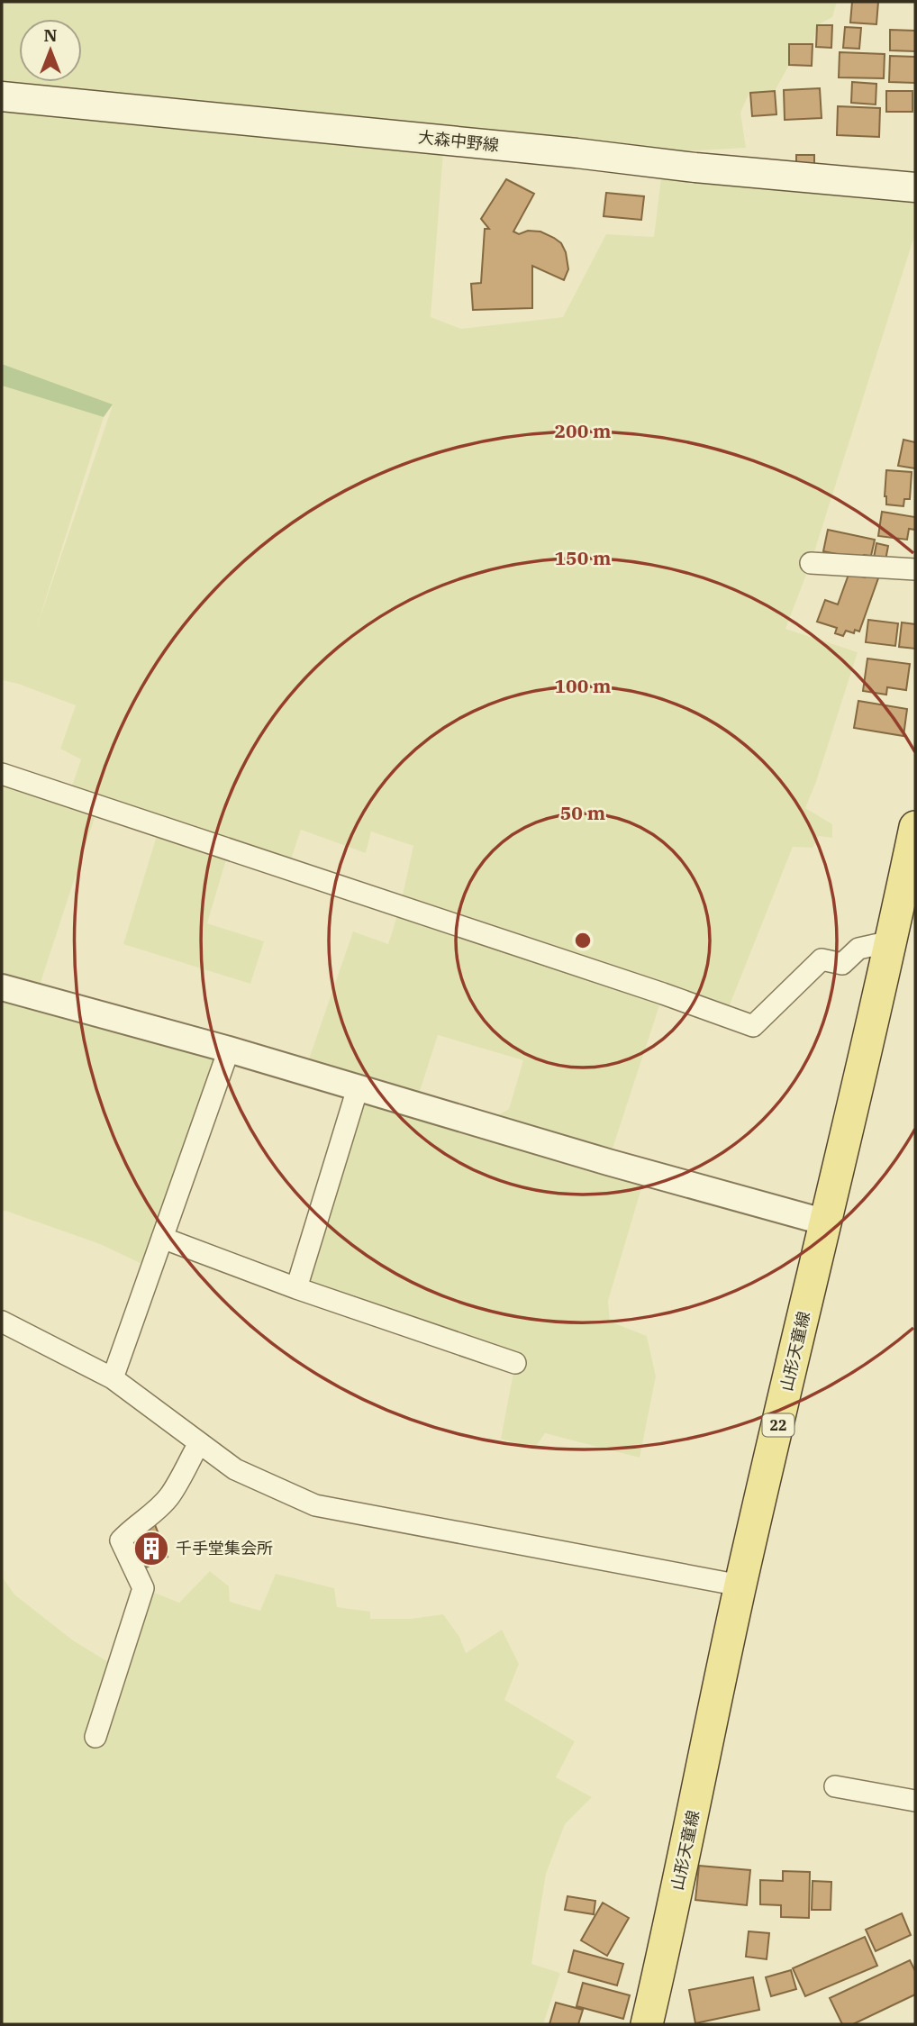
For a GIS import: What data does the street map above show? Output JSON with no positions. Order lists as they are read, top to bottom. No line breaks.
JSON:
{"streets":{"main road":["大森中野線","山形天童線","22"]},"places":{"building":["千手堂集会所"]},"north":"top","rings":["200 m","150 m","100 m","50 m"]}
